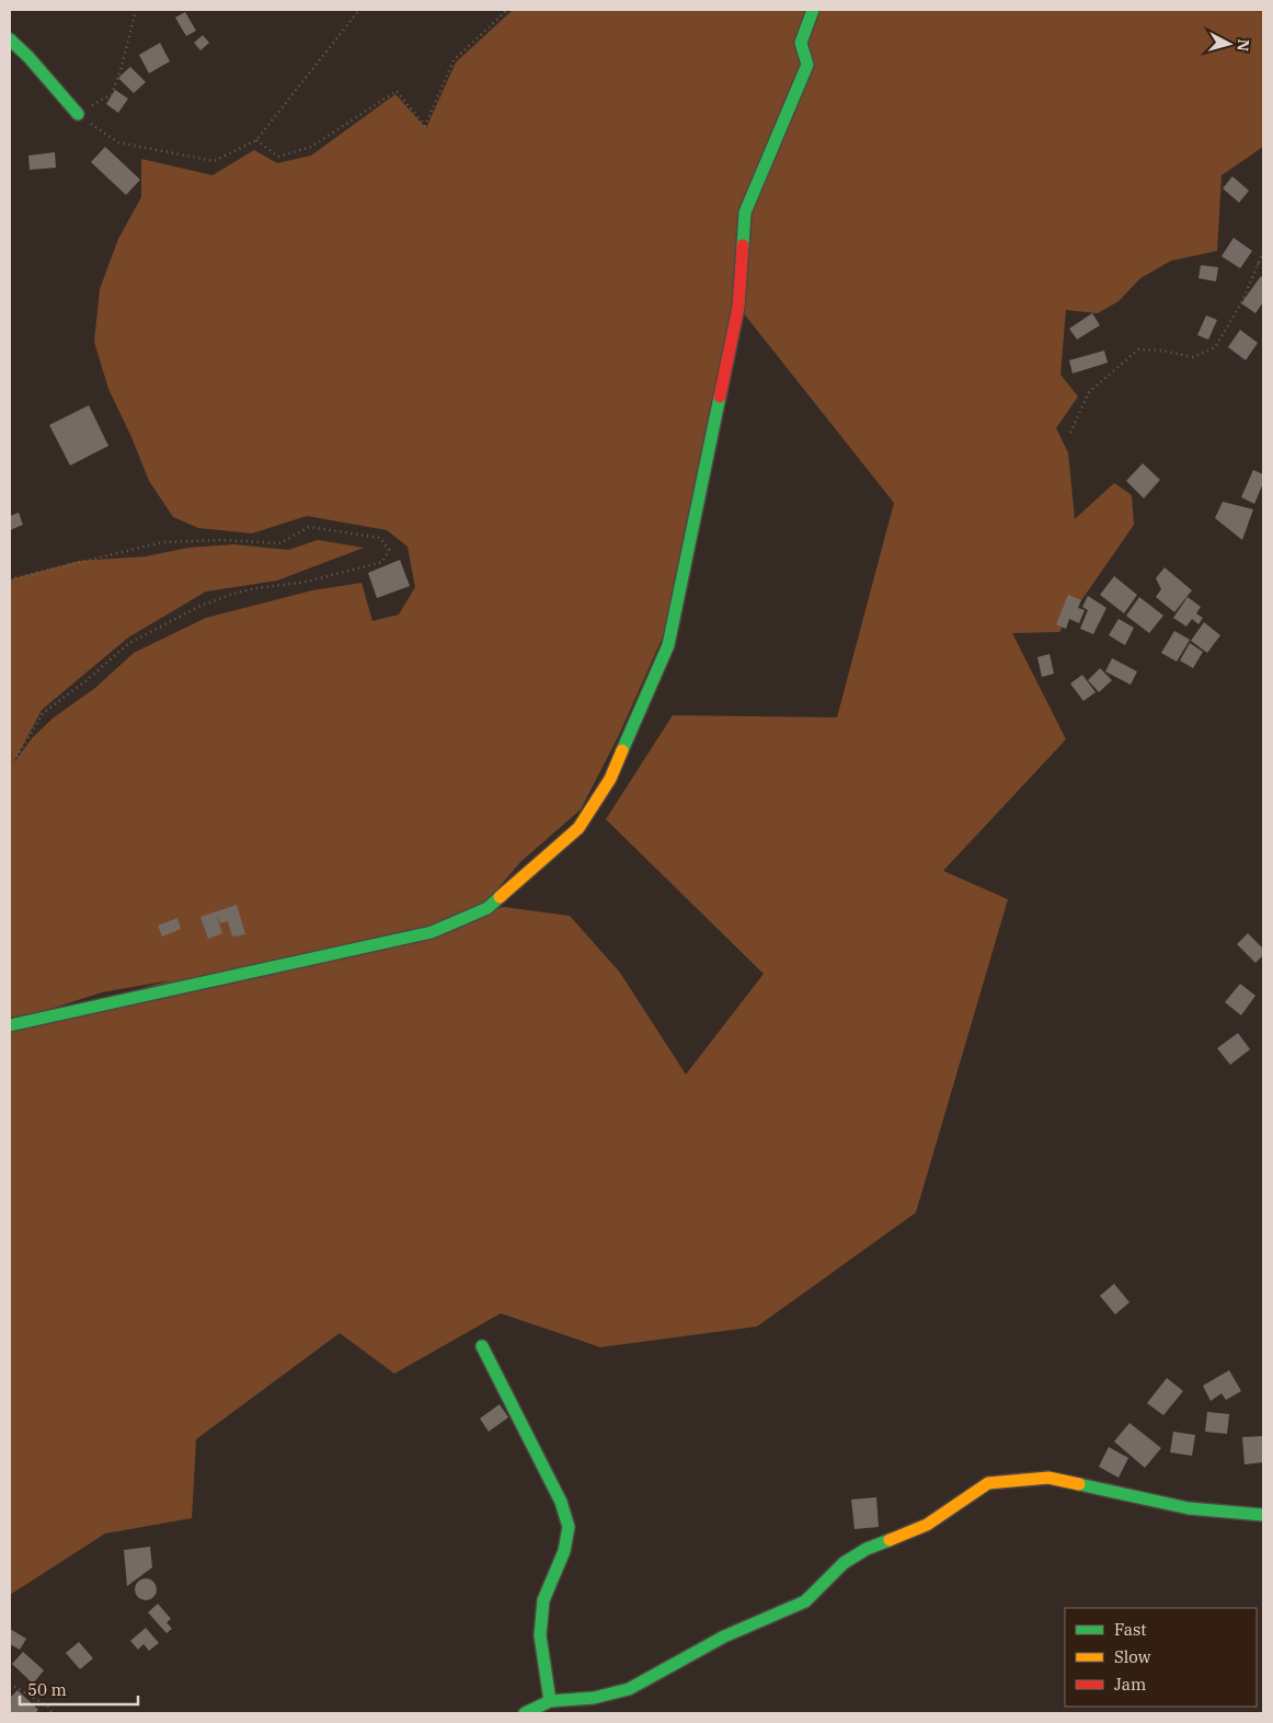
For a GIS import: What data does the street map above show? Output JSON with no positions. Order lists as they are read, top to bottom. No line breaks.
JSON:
{"legend":["Fast","Slow","Jam"],"scale_bar":"50 m","north":"right"}
